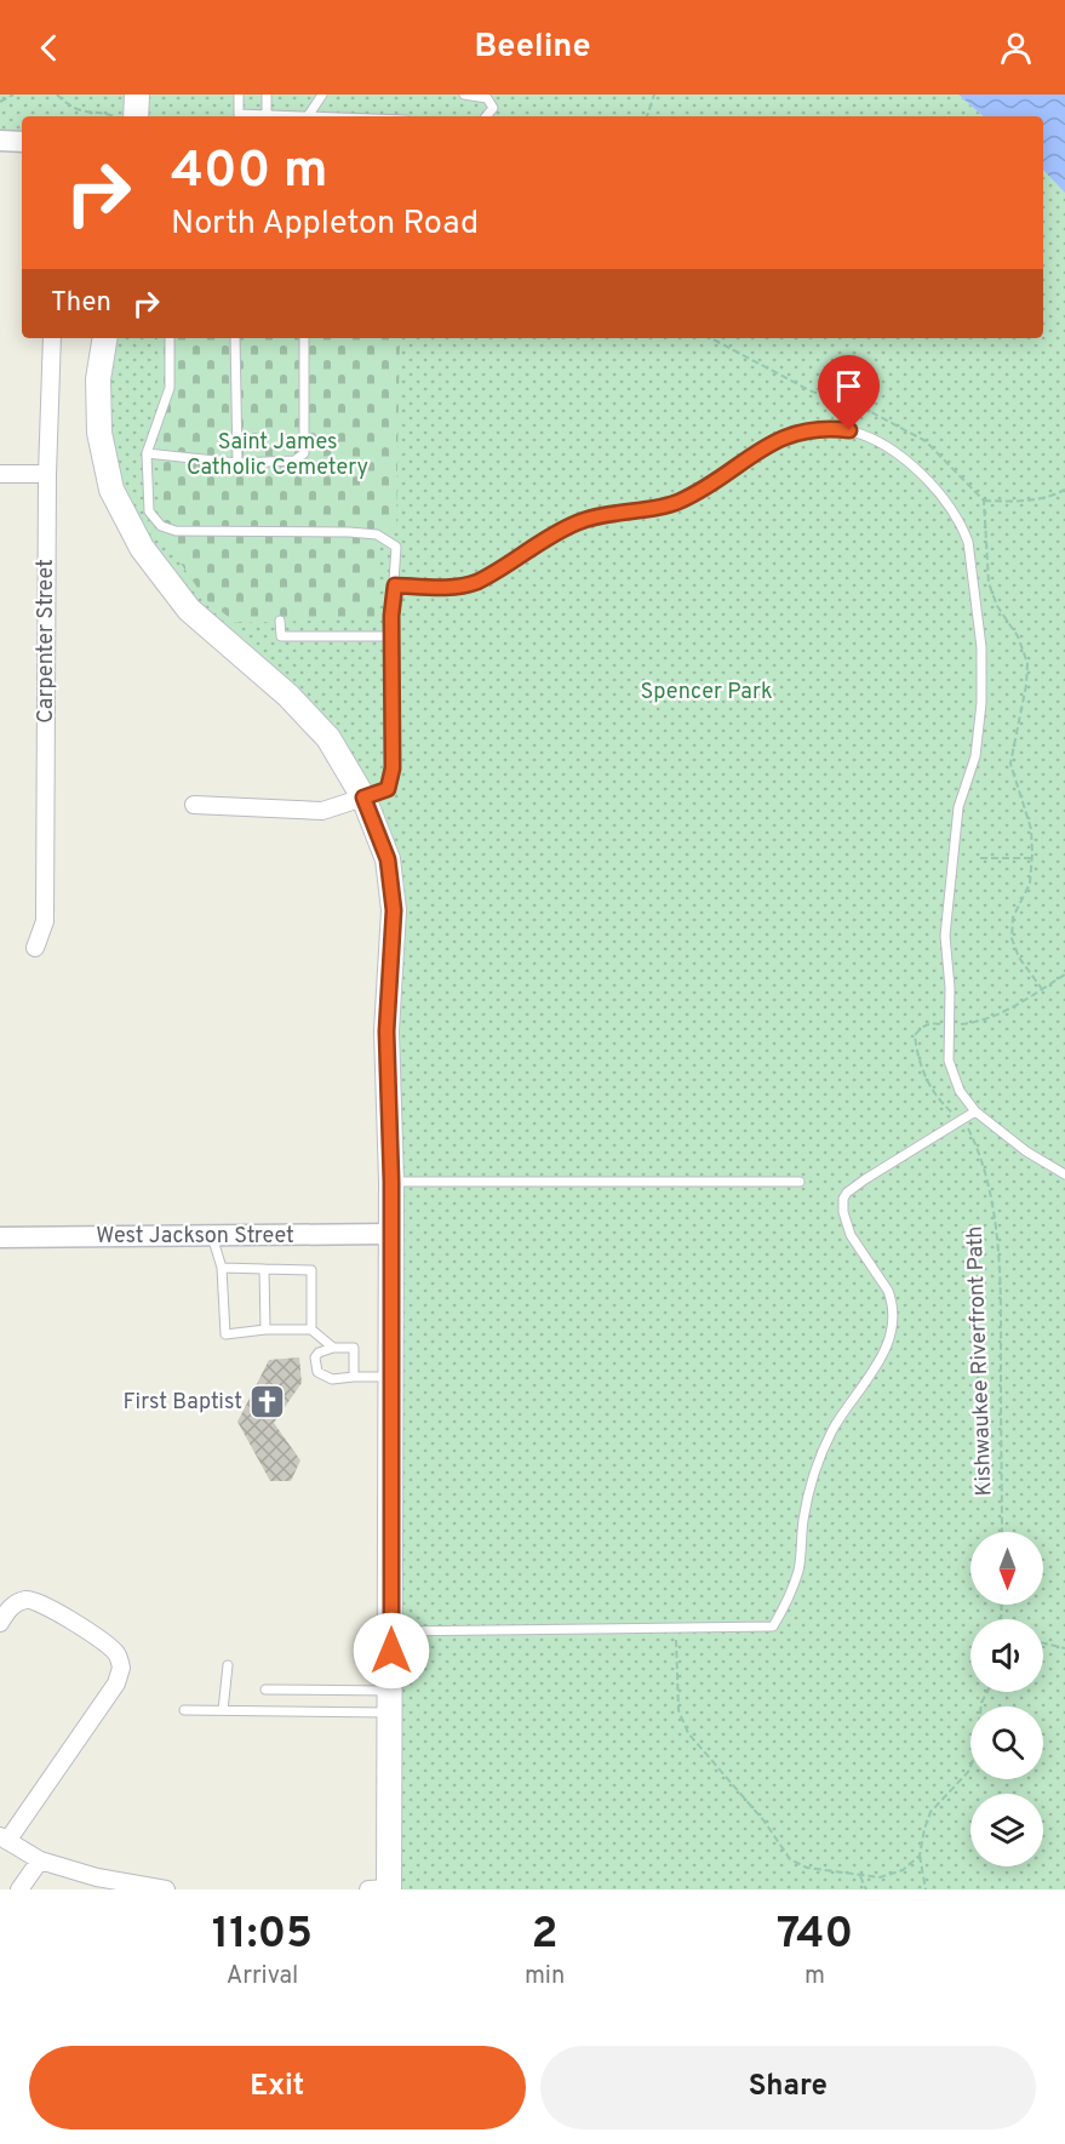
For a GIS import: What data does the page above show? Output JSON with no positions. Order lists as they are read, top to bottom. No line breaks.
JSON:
{"streets":{"street":["Carpenter Street","West Jackson Street"],"path":["Kishwaukee Riverfront Path"]},"parks":["Saint James Catholic Cemetery","Spencer Park"],"places":{"church":["First Baptist"]},"north":"bottom","page":{"header":"Beeline","turn":["400 m","North Appleton Road"],"then":"Then","eta":["11:05","Arrival","2","min","740","m"],"buttons":["Exit","Share"]}}
